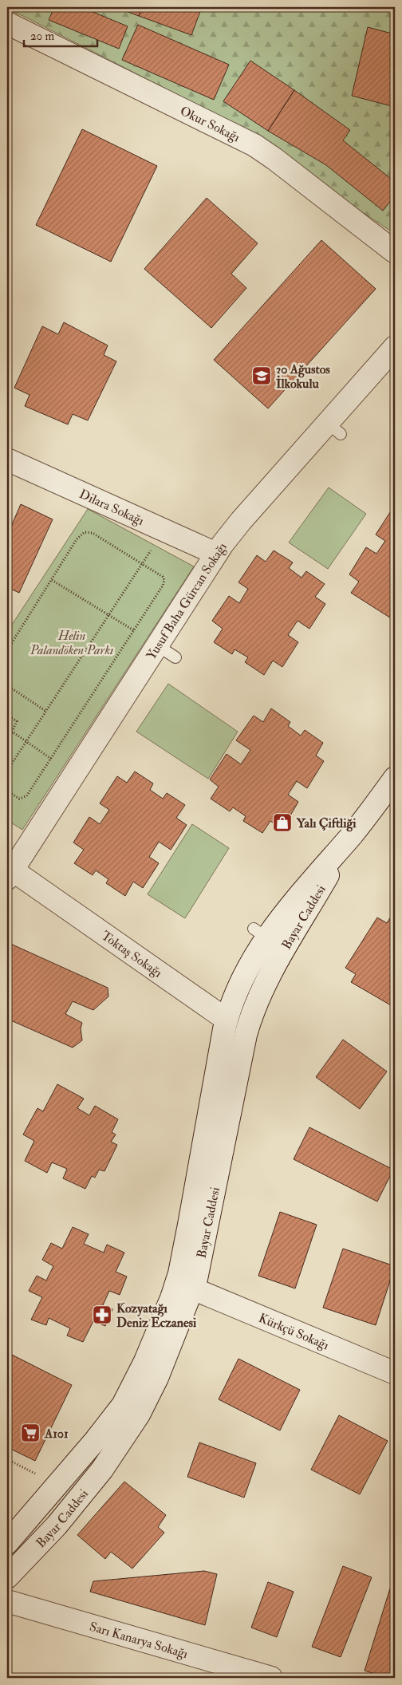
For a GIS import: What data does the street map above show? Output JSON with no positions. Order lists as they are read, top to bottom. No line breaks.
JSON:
{"streets":{"street":["Okur Sokağı","Dilara Sokağı","Yusuf Baha Gürcan Sokağı","Bayar Caddesi","Toktaş Sokağı","Kürkçü Sokağı","Sarı Kanarya Sokağı"]},"crossings":[["Dilara Sokağı","Yusuf Baha Gürcan Sokağı"],["Yusuf Baha Gürcan Sokağı","Toktaş Sokağı"],["Bayar Caddesi","Toktaş Sokağı"],["Bayar Caddesi","Kürkçü Sokağı"]],"parks":["Helin Palandöken Parkı"],"places":{"school or university":["30 Ağustos İlkokulu"],"shop":["Yalı Çiftliği"],"pharmacy":["Kozyatağı Deniz Eczanesi"],"supermarket":["A101"]},"scale_bar":"20 m"}
